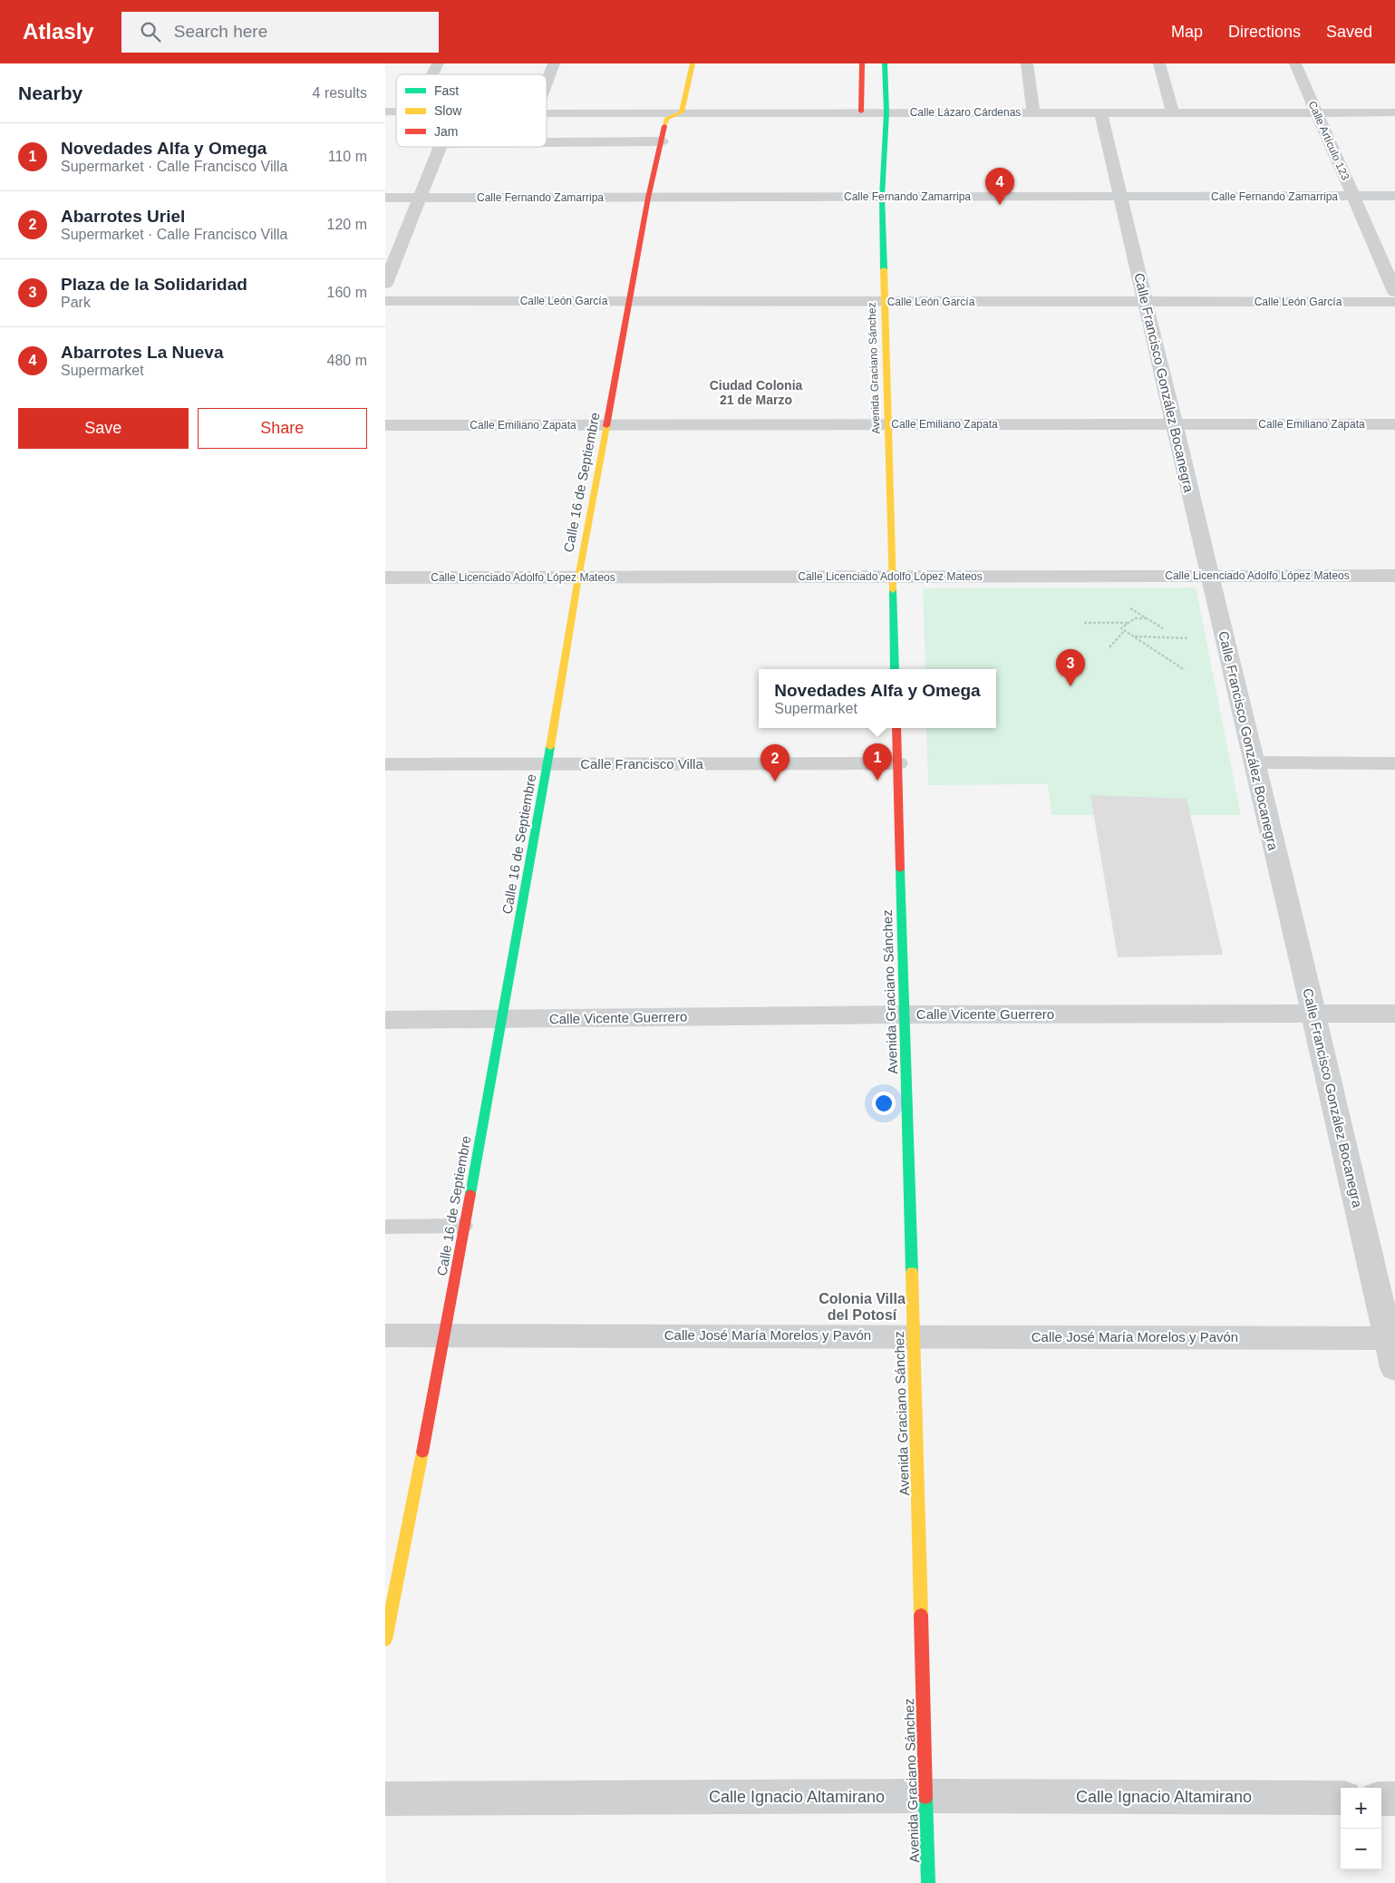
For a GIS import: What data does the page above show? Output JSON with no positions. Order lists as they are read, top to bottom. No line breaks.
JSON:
{"streets":{"street":["Calle Lázaro Cárdenas","Calle Artículo 123","Calle Fernando Zamarripa","Calle León García","Avenida Graciano Sánchez","Calle Francisco González Bocanegra","Calle Emiliano Zapata","Calle 16 de Septiembre","Calle Licenciado Adolfo López Mateos","Calle Francisco Villa","Calle Vicente Guerrero","Calle José María Morelos y Pavón","Calle Ignacio Altamirano"]},"crossings":[["Calle Lázaro Cárdenas","Calle Artículo 123"],["Calle Lázaro Cárdenas","Avenida Graciano Sánchez"],["Calle Lázaro Cárdenas","Calle Francisco González Bocanegra"],["Calle Lázaro Cárdenas","Calle 16 de Septiembre"],["Calle Artículo 123","Calle Fernando Zamarripa"],["Calle Fernando Zamarripa","Avenida Graciano Sánchez"],["Calle Fernando Zamarripa","Calle Francisco González Bocanegra"],["Calle Fernando Zamarripa","Calle 16 de Septiembre"],["Calle León García","Avenida Graciano Sánchez"],["Calle León García","Calle Francisco González Bocanegra"],["Calle León García","Calle 16 de Septiembre"],["Avenida Graciano Sánchez","Calle Emiliano Zapata"],["Avenida Graciano Sánchez","Calle Licenciado Adolfo López Mateos"],["Avenida Graciano Sánchez","Calle Francisco Villa"],["Avenida Graciano Sánchez","Calle Vicente Guerrero"],["Avenida Graciano Sánchez","Calle José María Morelos y Pavón"],["Avenida Graciano Sánchez","Calle Ignacio Altamirano"],["Calle Francisco González Bocanegra","Calle Emiliano Zapata"],["Calle Francisco González Bocanegra","Calle Licenciado Adolfo López Mateos"],["Calle Francisco González Bocanegra","Calle Vicente Guerrero"],["Calle Francisco González Bocanegra","Calle José María Morelos y Pavón"],["Calle Emiliano Zapata","Calle 16 de Septiembre"],["Calle 16 de Septiembre","Calle Licenciado Adolfo López Mateos"],["Calle 16 de Septiembre","Calle Francisco Villa"],["Calle 16 de Septiembre","Calle Vicente Guerrero"],["Calle 16 de Septiembre","Calle José María Morelos y Pavón"]],"districts":["Ciudad Colonia 21 de Marzo","Colonia Villa del Potosí"],"legend":["Fast","Slow","Jam"],"page":{"header":"Atlasly","search":"Search here","nav":["Map","Directions","Saved"],"heading":["Nearby","4 results"],"list":[{"mark":"1","name":"Novedades Alfa y Omega","note":"Supermarket · Calle Francisco Villa","value":"110 m"},{"mark":"2","name":"Abarrotes Uriel","note":"Supermarket · Calle Francisco Villa","value":"120 m"},{"mark":"3","name":"Plaza de la Solidaridad","note":"Park","value":"160 m"},{"mark":"4","name":"Abarrotes La Nueva","note":"Supermarket","value":"480 m"}],"pins":["4","3","1","2"],"buttons":["Save","Share"],"popup":["Novedades Alfa y Omega","Supermarket"],"map_buttons":["+","−"]}}
